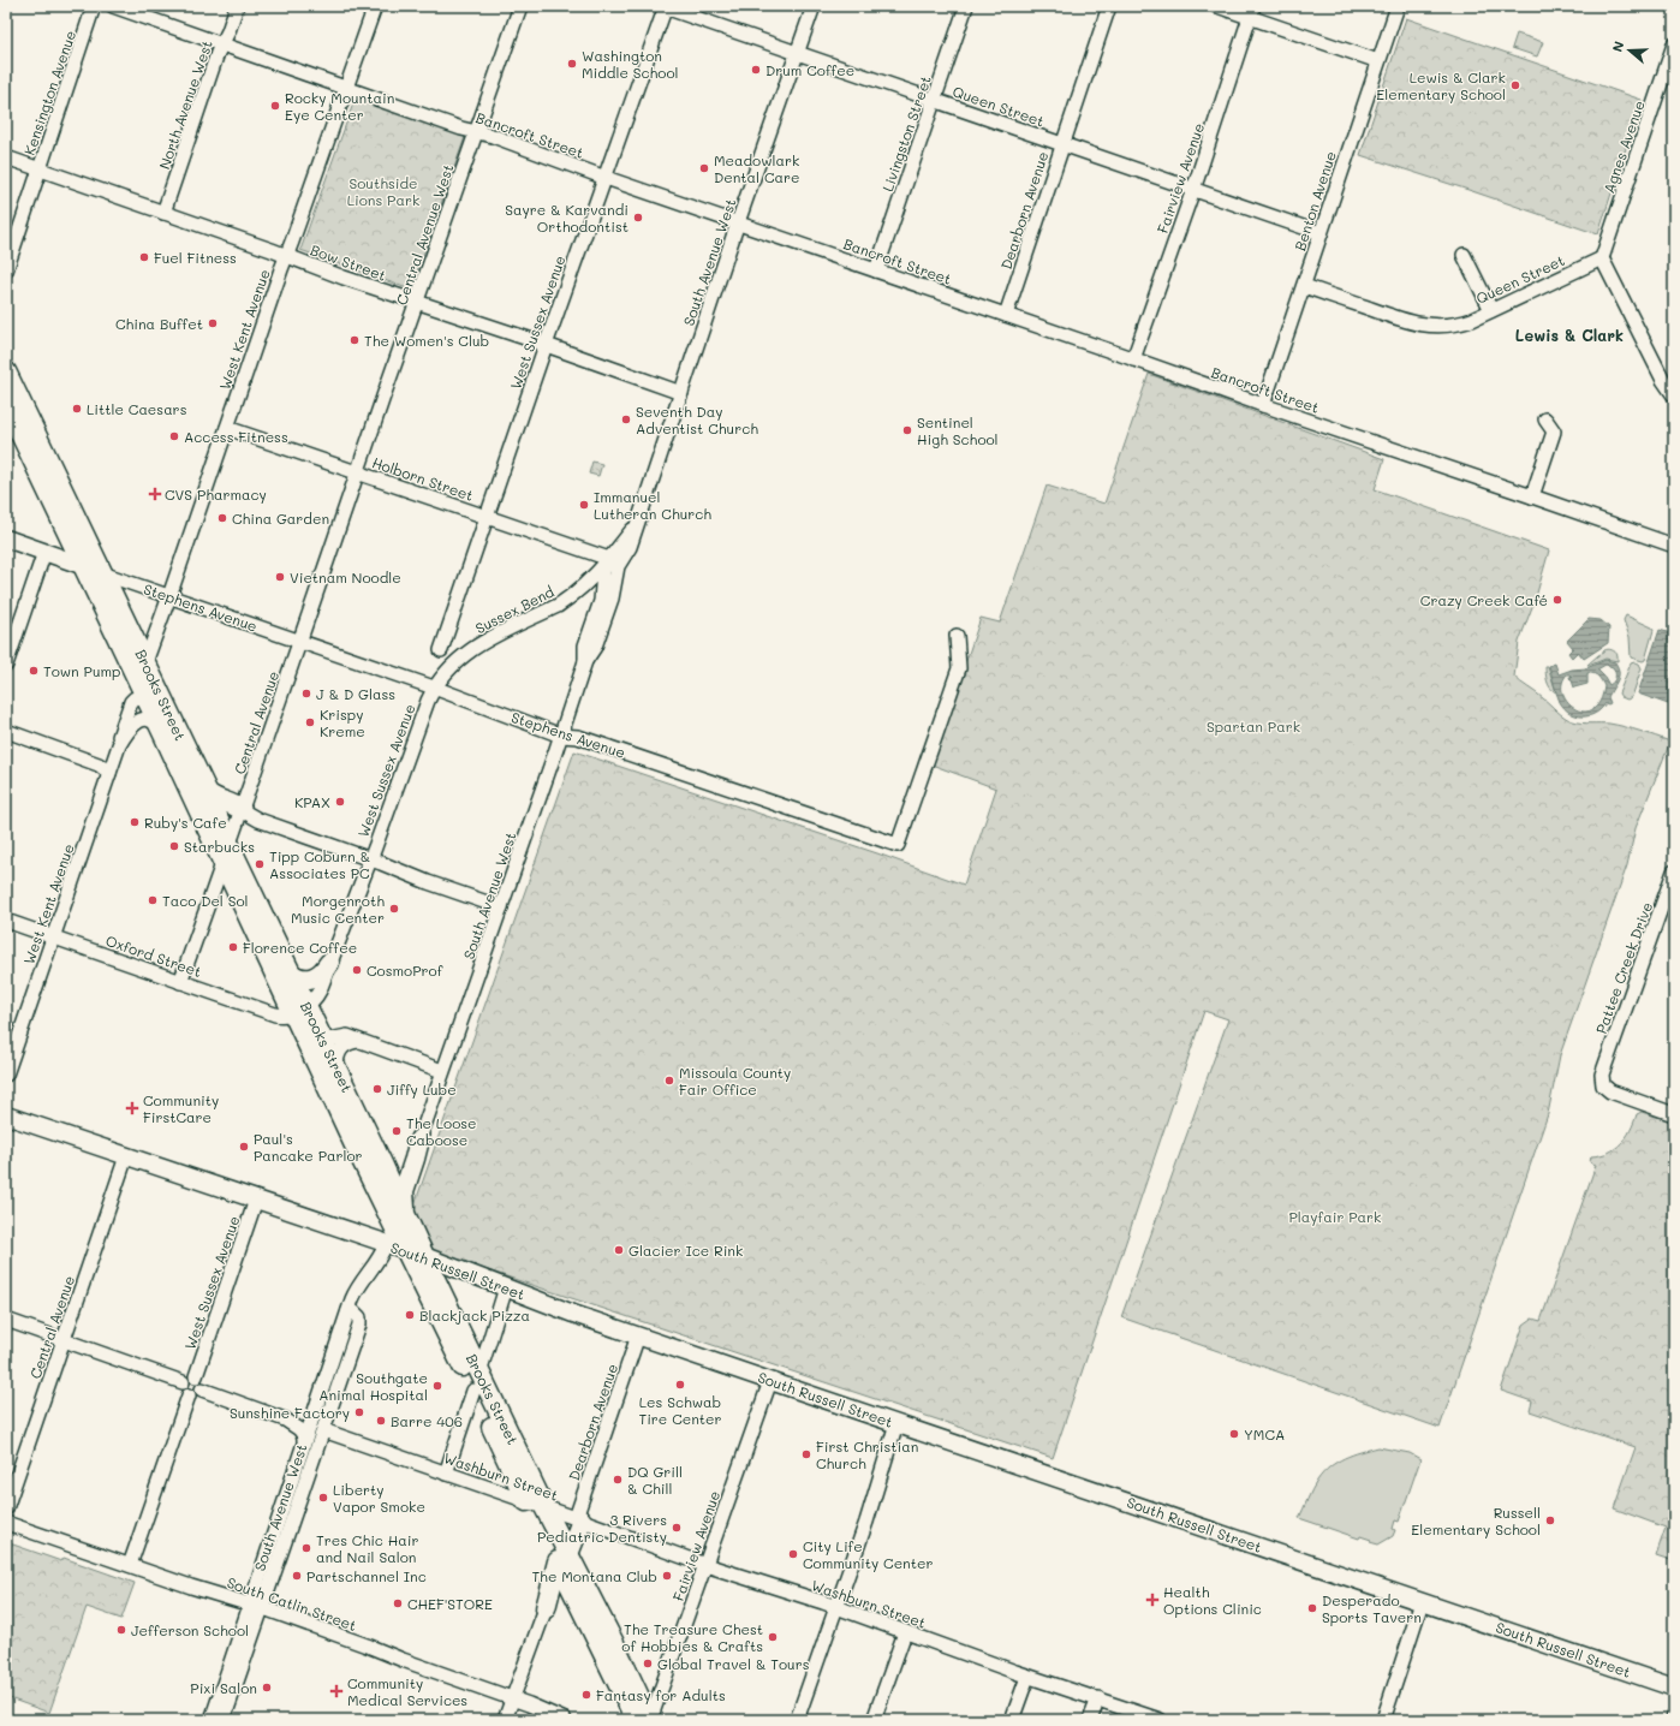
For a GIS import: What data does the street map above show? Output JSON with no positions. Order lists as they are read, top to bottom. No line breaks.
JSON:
{"streets":{"highway":["Brooks Street"],"main road":["Stephens Avenue","South Russell Street"],"street":["Kensington Avenue","North Avenue West","Queen Street","Livingston Street","Bancroft Street","Agnes Avenue","Fairview Avenue","Benton Avenue","Dearborn Avenue","Central Avenue West","Bow Street","South Avenue West","West Sussex Avenue","West Kent Avenue","Holborn Street","Sussex Bend","Central Avenue","Oxford Street","Pattee Creek Drive","Washburn Street","South Catlin Street"]},"crossings":[["Kensington Avenue","Bow Street"],["North Avenue West","Bancroft Street"],["North Avenue West","Bow Street"],["Queen Street","Livingston Street"],["Queen Street","Agnes Avenue"],["Queen Street","Fairview Avenue"],["Queen Street","Benton Avenue"],["Queen Street","Dearborn Avenue"],["Queen Street","South Avenue West"],["Queen Street","West Sussex Avenue"],["Livingston Street","Bancroft Street"],["Bancroft Street","Fairview Avenue"],["Bancroft Street","Benton Avenue"],["Bancroft Street","Dearborn Avenue"],["Bancroft Street","Central Avenue West"],["Bancroft Street","South Avenue West"],["Bancroft Street","West Sussex Avenue"],["Bancroft Street","West Kent Avenue"],["Fairview Avenue","Brooks Street"],["Fairview Avenue","South Russell Street"],["Fairview Avenue","Washburn Street"],["Dearborn Avenue","South Russell Street"],["Dearborn Avenue","Washburn Street"],["Central Avenue West","Bow Street"],["Central Avenue West","Holborn Street"],["Central Avenue West","Central Avenue"],["Bow Street","South Avenue West"],["Bow Street","West Sussex Avenue"],["Bow Street","West Kent Avenue"],["South Avenue West","Holborn Street"],["South Avenue West","Stephens Avenue"],["South Avenue West","Sussex Bend"],["South Avenue West","South Russell Street"],["South Avenue West","Washburn Street"],["South Avenue West","South Catlin Street"],["West Sussex Avenue","Holborn Street"],["West Sussex Avenue","Stephens Avenue"],["West Sussex Avenue","Sussex Bend"],["West Sussex Avenue","Brooks Street"],["West Sussex Avenue","Oxford Street"],["West Sussex Avenue","South Russell Street"],["West Kent Avenue","Holborn Street"],["West Kent Avenue","Stephens Avenue"],["West Kent Avenue","Brooks Street"],["West Kent Avenue","Oxford Street"],["Holborn Street","Sussex Bend"],["Holborn Street","Central Avenue"],["Stephens Avenue","Sussex Bend"],["Stephens Avenue","Brooks Street"],["Stephens Avenue","Central Avenue"],["Brooks Street","Central Avenue"],["Brooks Street","Oxford Street"],["Brooks Street","South Russell Street"],["Brooks Street","Washburn Street"],["Central Avenue","Oxford Street"],["Central Avenue","South Russell Street"]],"districts":["Lewis & Clark"],"parks":["Southside Lions Park","Spartan Park","Playfair Park"],"places":{"other":["Washington Middle School","Drum Coffee","Lewis & Clark Elementary School","Rocky Mountain Eye Center","Meadowlark Dental Care","Sayre & Karvandi Orthodontist","Fuel Fitness","China Buffet","The Women's Club","Little Caesars","Seventh Day Adventist Church","Sentinel High School","Access Fitness","Immanuel Lutheran Church","China Garden","Vietnam Noodle","Crazy Creek Café","Town Pump","J & D Glass","Krispy Kreme","KPAX","Ruby's Cafe","Starbucks","Tipp Coburn & Associates PC","Taco Del Sol","Morgenroth Music Center","Florence Coffee","CosmoProf","Missoula County Fair Office","Jiffy Lube","The Loose Caboose","Paul's Pancake Parlor","Glacier Ice Rink","Blackjack Pizza","Les Schwab Tire Center","Southgate Animal Hospital","Sunshine Factory","Barre 406","YMCA","First Christian Church","DQ Grill & Chill","Liberty Vapor Smoke","Russell Elementary School","3 Rivers Pediatric Dentisty","Tres Chic Hair and Nail Salon","City Life Community Center","Partschannel Inc","The Montana Club","CHEF'STORE","Desperado Sports Tavern","Jefferson School","The Treasure Chest of Hobbies & Crafts","Global Travel & Tours","Pixi Salon","Fantasy for Adults"],"health":["CVS Pharmacy","Community FirstCare","Health Options Clinic","Community Medical Services"]},"north":"left"}
